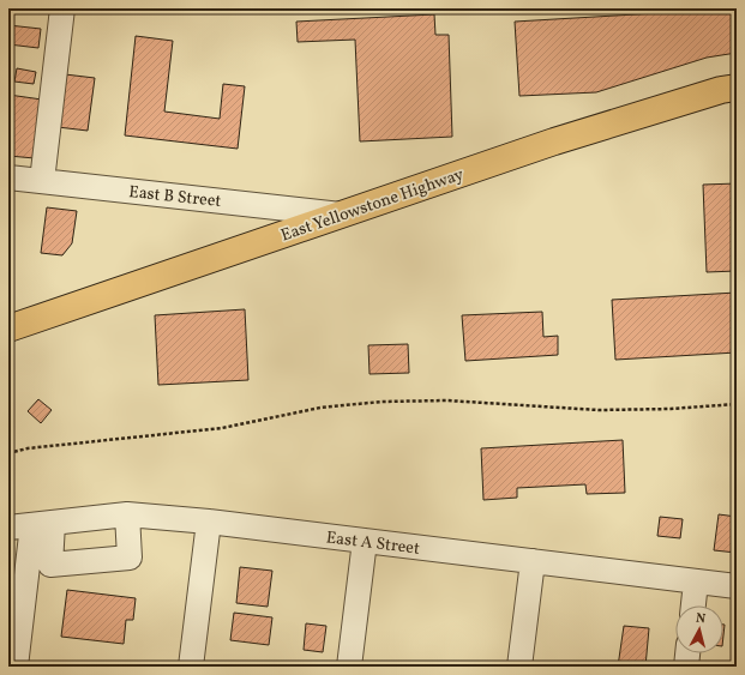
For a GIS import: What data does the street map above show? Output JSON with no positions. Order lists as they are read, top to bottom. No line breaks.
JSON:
{"streets":{"main road":["East Yellowstone Highway"],"street":["East B Street","East A Street"]},"crossings":[["East B Street","East Yellowstone Highway"]],"north":"top"}
